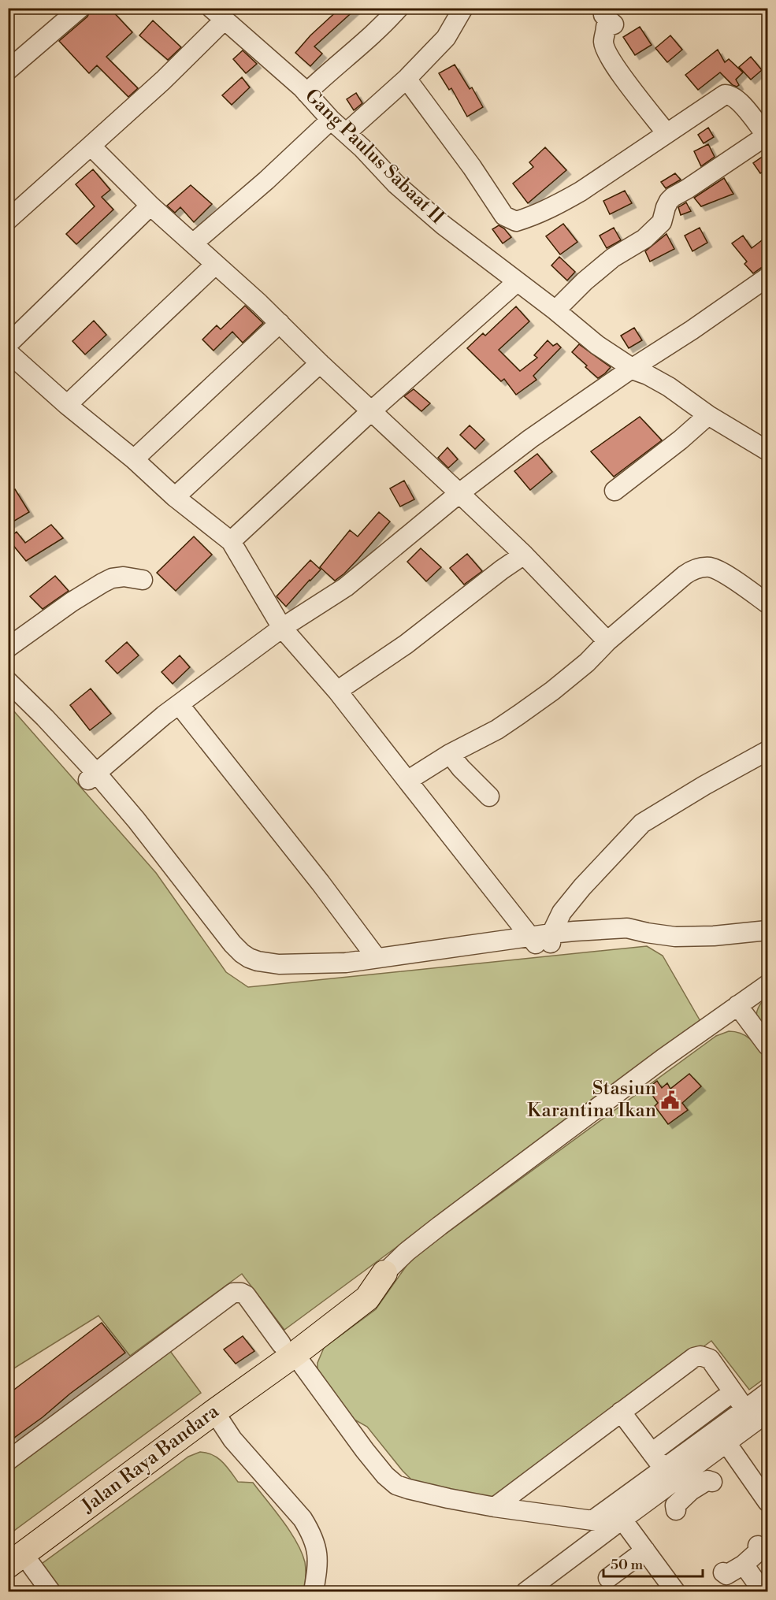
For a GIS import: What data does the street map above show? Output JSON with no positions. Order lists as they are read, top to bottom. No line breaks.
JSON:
{"streets":{"main road":["Jalan Raya Bandara"],"street":["Gang Paulus Sabaat II"]},"places":{"public building":["Stasiun Karantina Ikan"]},"scale_bar":"50 m"}
